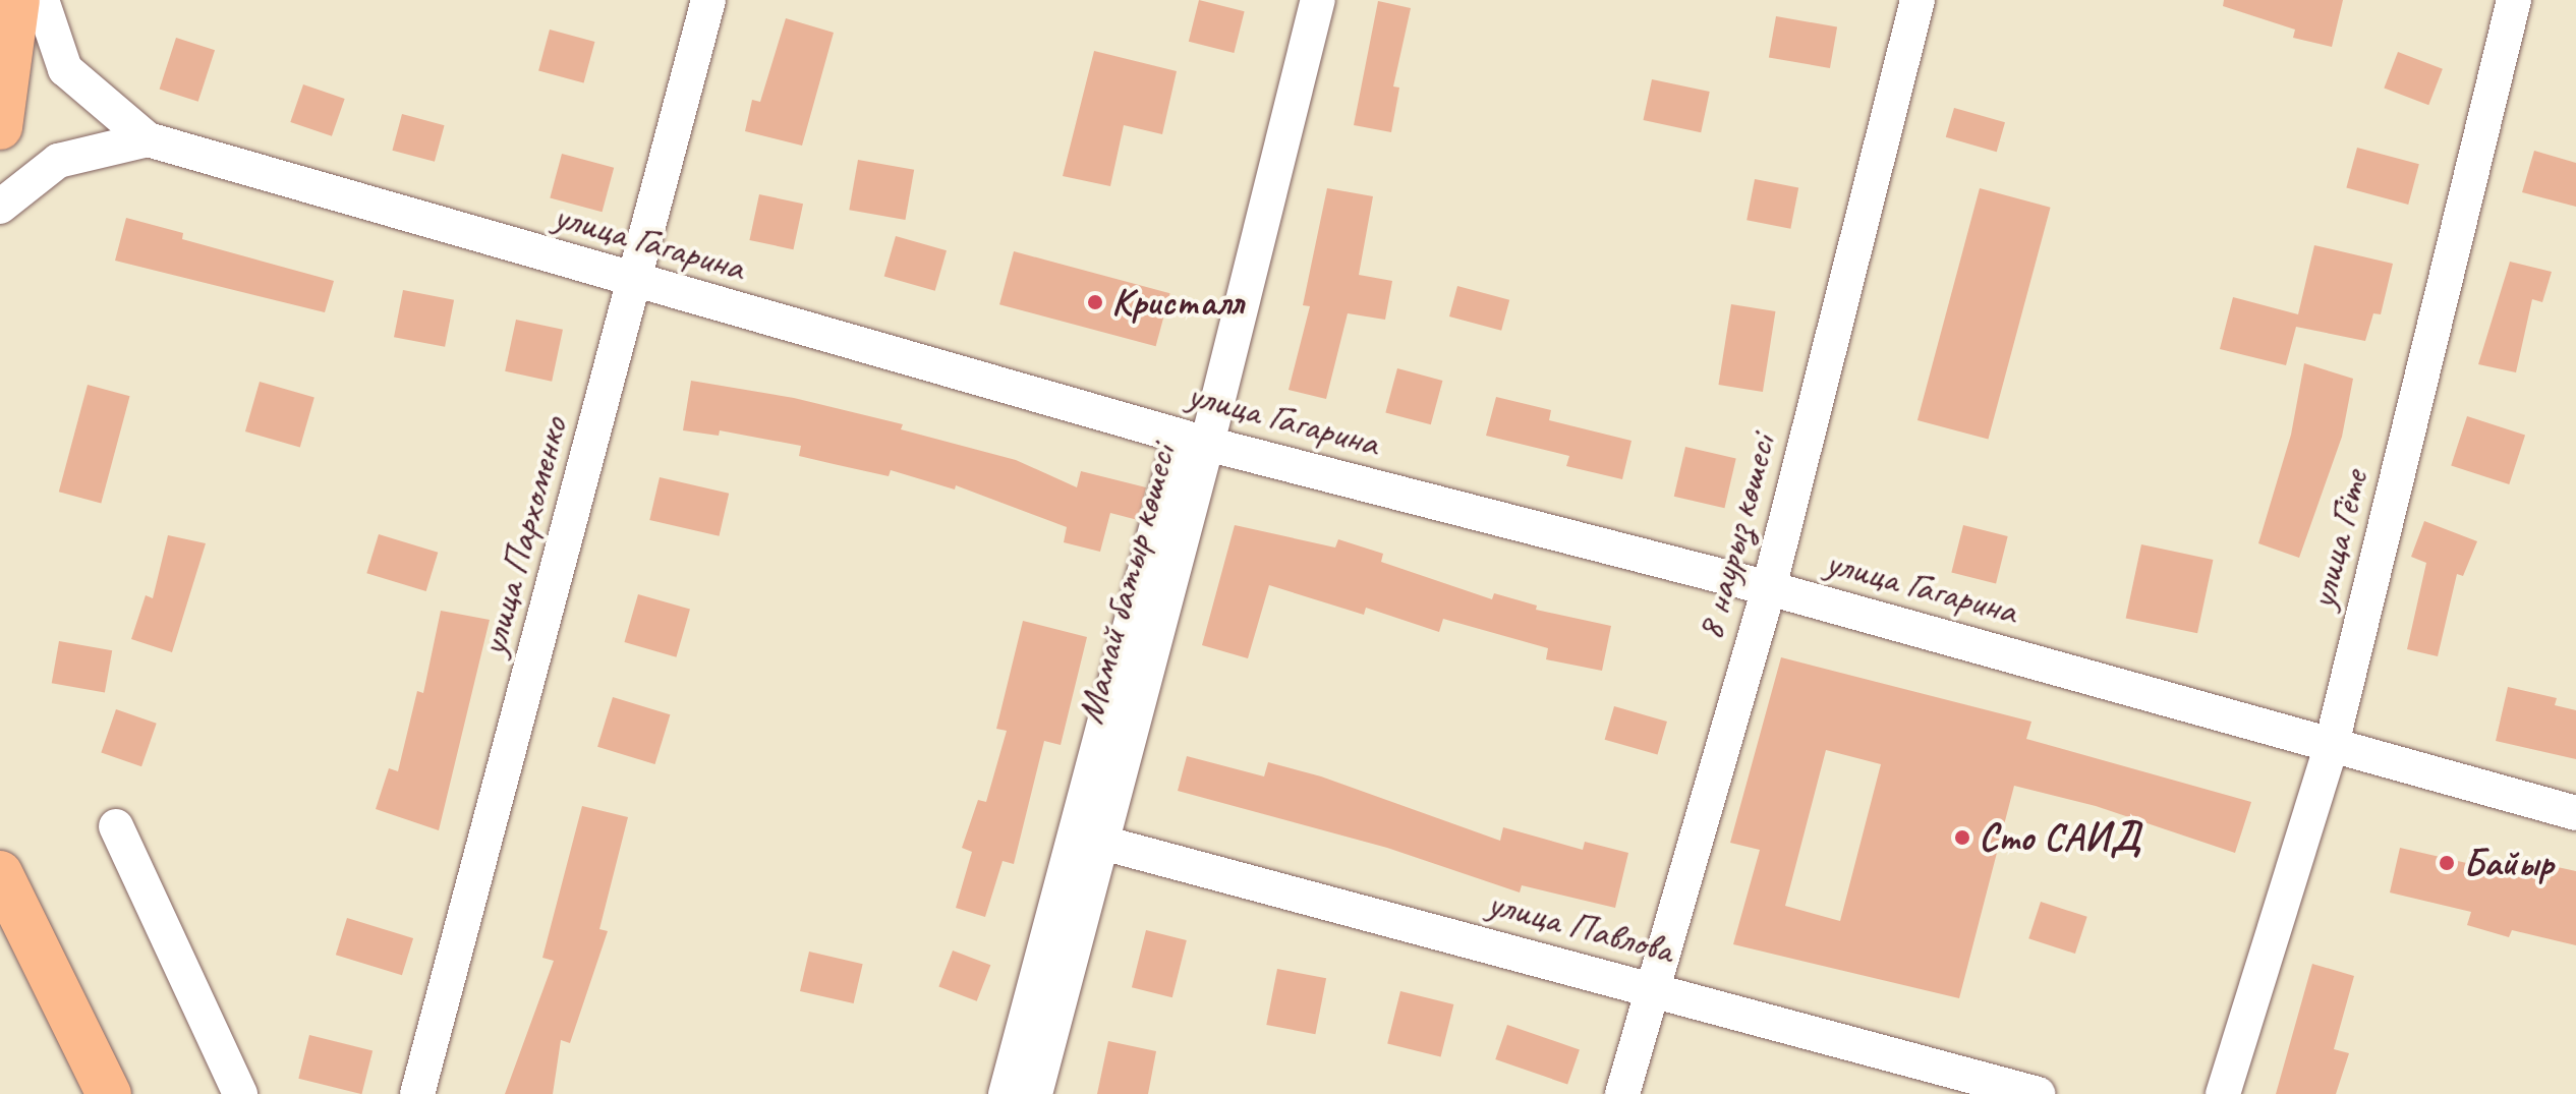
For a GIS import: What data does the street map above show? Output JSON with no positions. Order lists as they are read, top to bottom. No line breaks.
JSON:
{"streets":{"street":["улица Гагарина","улица Пархоменко","8 наурыз көшесі","улица Гёте","Мамай батыр көшесі","улица Павлова"]},"crossings":[["улица Гагарина","улица Пархоменко"],["улица Гагарина","8 наурыз көшесі"],["улица Гагарина","улица Гёте"],["улица Гагарина","Мамай батыр көшесі"],["8 наурыз көшесі","улица Павлова"],["Мамай батыр көшесі","улица Павлова"]],"places":["Кристалл","Сто САИД","Байыр"]}
